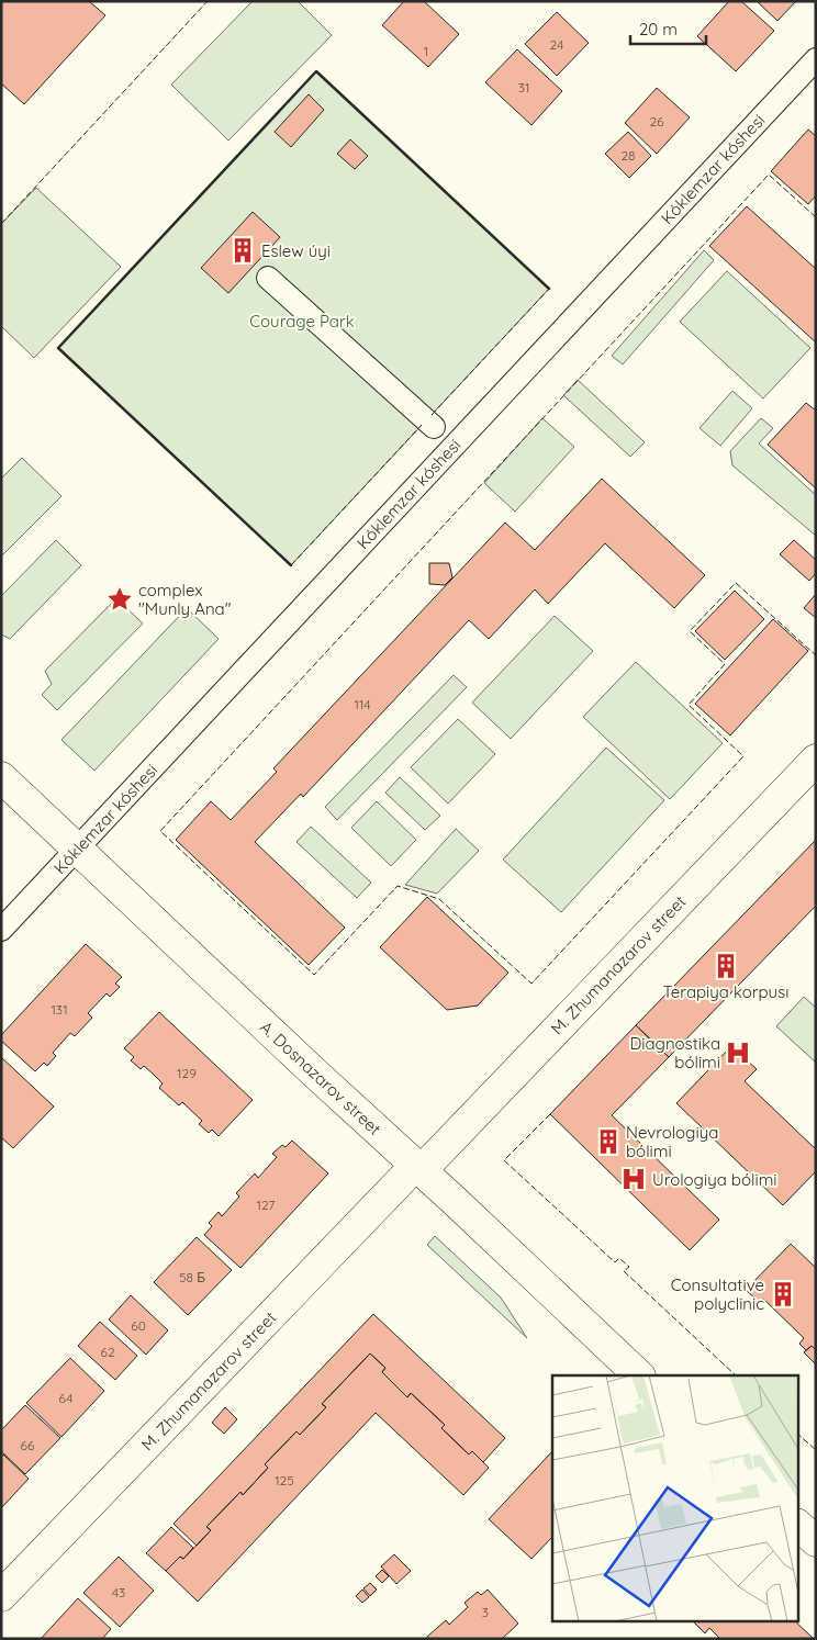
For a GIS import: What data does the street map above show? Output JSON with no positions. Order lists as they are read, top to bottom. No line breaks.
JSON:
{"streets":{"main road":["M. Zhumanazarov street","A. Dosnazarov street"],"street":["Kóklemzar kóshesi"]},"crossings":[["Kóklemzar kóshesi","A. Dosnazarov street"],["M. Zhumanazarov street","A. Dosnazarov street"]],"parks":["Courage Park"],"places":{"building":["Eslew úyi","Terapiya korpusı","Nevrologiya bólimi","Consultative polyclinic"],"place":["complex \"Munly Ana\""],"hospital":["Diagnostika bólimi","Urologiya bólimi"]},"house_numbers":["24","1","31","26","28","114","131","129","127","58 Б","60","62","64","66","125","43","3"],"scale_bar":"20 m"}
